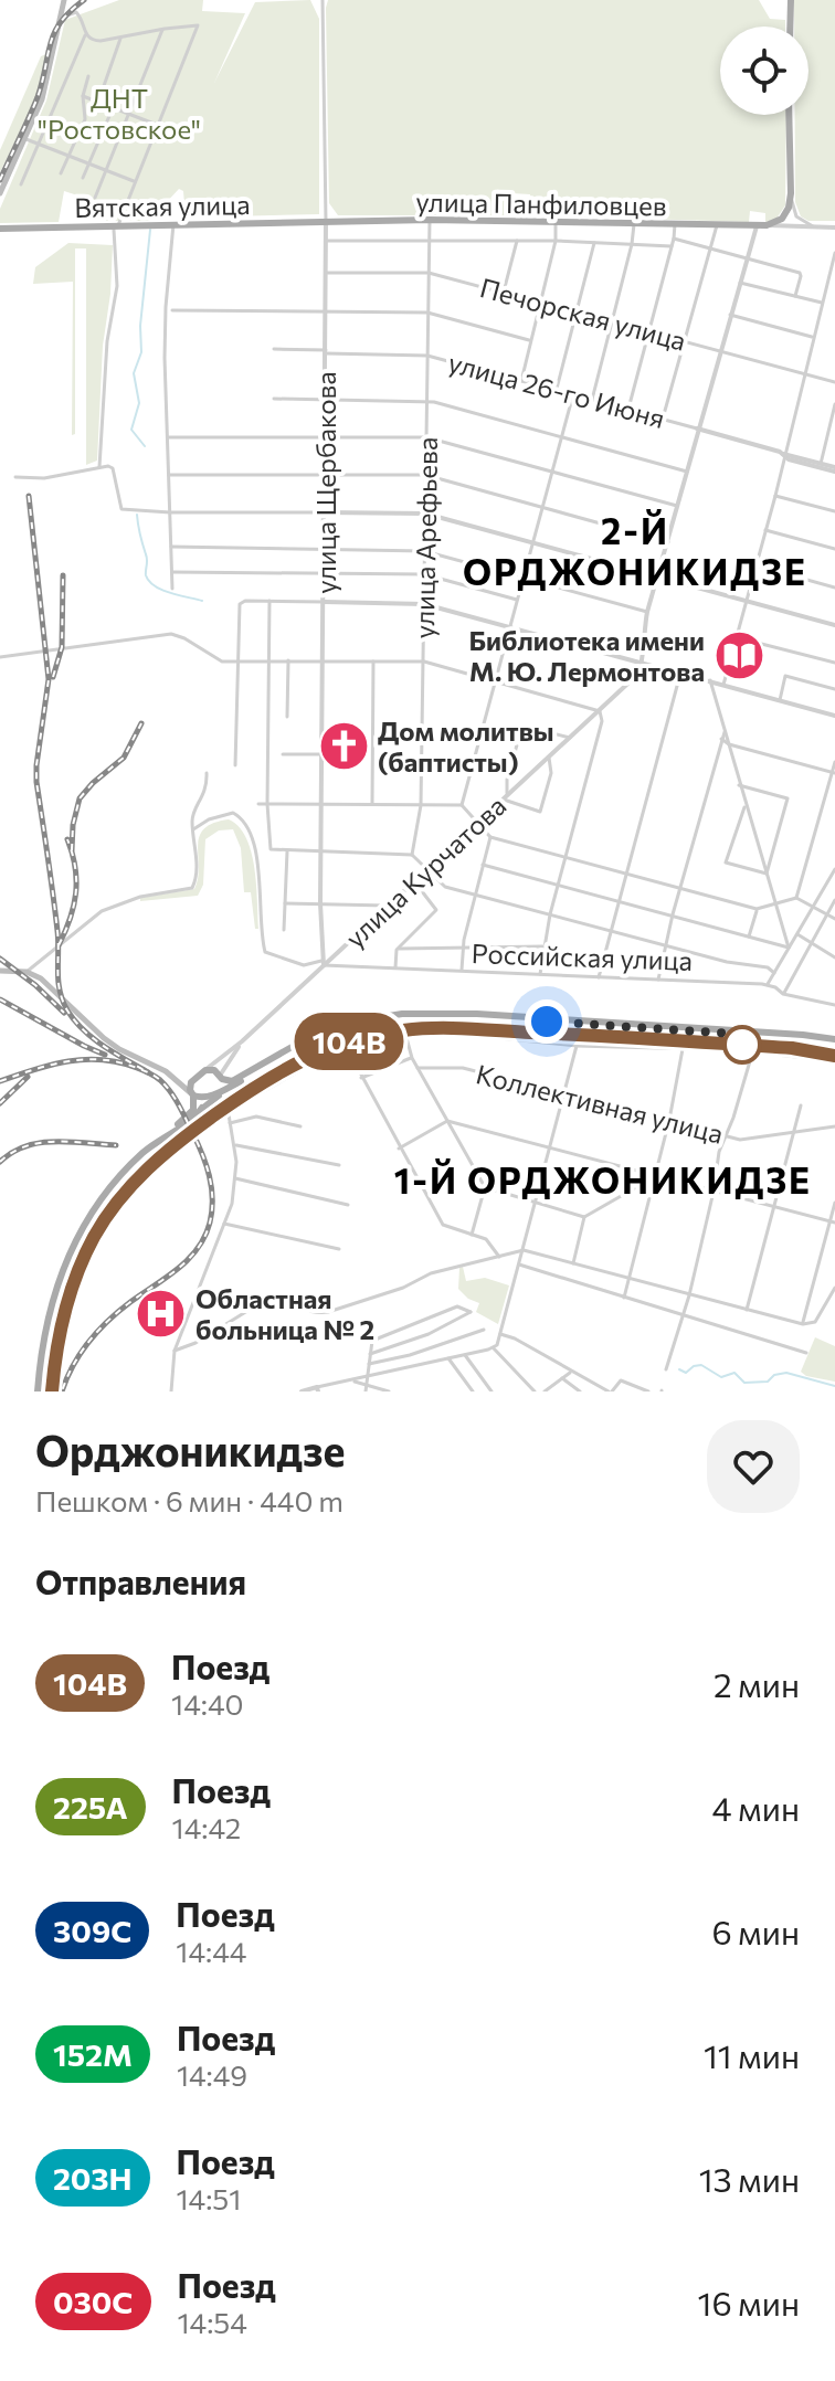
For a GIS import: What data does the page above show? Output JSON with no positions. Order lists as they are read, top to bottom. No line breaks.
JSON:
{"streets":{"main road":["улица Панфиловцев","Вятская улица"],"street":["Печорская улица","улица 26-го Июня","улица Щербакова","улица Арефьева","улица Курчатова","Российская улица","Коллективная улица"]},"crossings":[["улица Панфиловцев","Вятская улица"],["улица Панфиловцев","улица Щербакова"],["улица Панфиловцев","улица Арефьева"],["Вятская улица","улица Щербакова"],["Печорская улица","улица Щербакова"],["Печорская улица","улица Арефьева"],["улица 26-го Июня","улица Щербакова"],["улица 26-го Июня","улица Арефьева"],["улица Щербакова","улица Курчатова"],["улица Щербакова","Российская улица"],["улица Курчатова","Российская улица"]],"districts":["2-Й ОРДЖОНИКИДЗЕ","1-Й ОРДЖОНИКИДЗЕ"],"parks":["ДНТ \"Ростовское\""],"places":{"library":["Библиотека имени М. Ю. Лермонтова"],"church":["Дом молитвы (баптисты)"],"hospital":["Областная больница № 2"]},"page":{"on_map":"104В","heading":[["Орджоникидзе","Пешком · 6 мин · 440 m"],"Отправления"],"list":[{"mark":"104В","name":"Поезд","note":"14:40","value":"2 мин"},{"mark":"225А","name":"Поезд","note":"14:42","value":"4 мин"},{"mark":"309С","name":"Поезд","note":"14:44","value":"6 мин"},{"mark":"152М","name":"Поезд","note":"14:49","value":"11 мин"},{"mark":"203Н","name":"Поезд","note":"14:51","value":"13 мин"},{"mark":"030C","name":"Поезд","note":"14:54","value":"16 мин"}]}}
